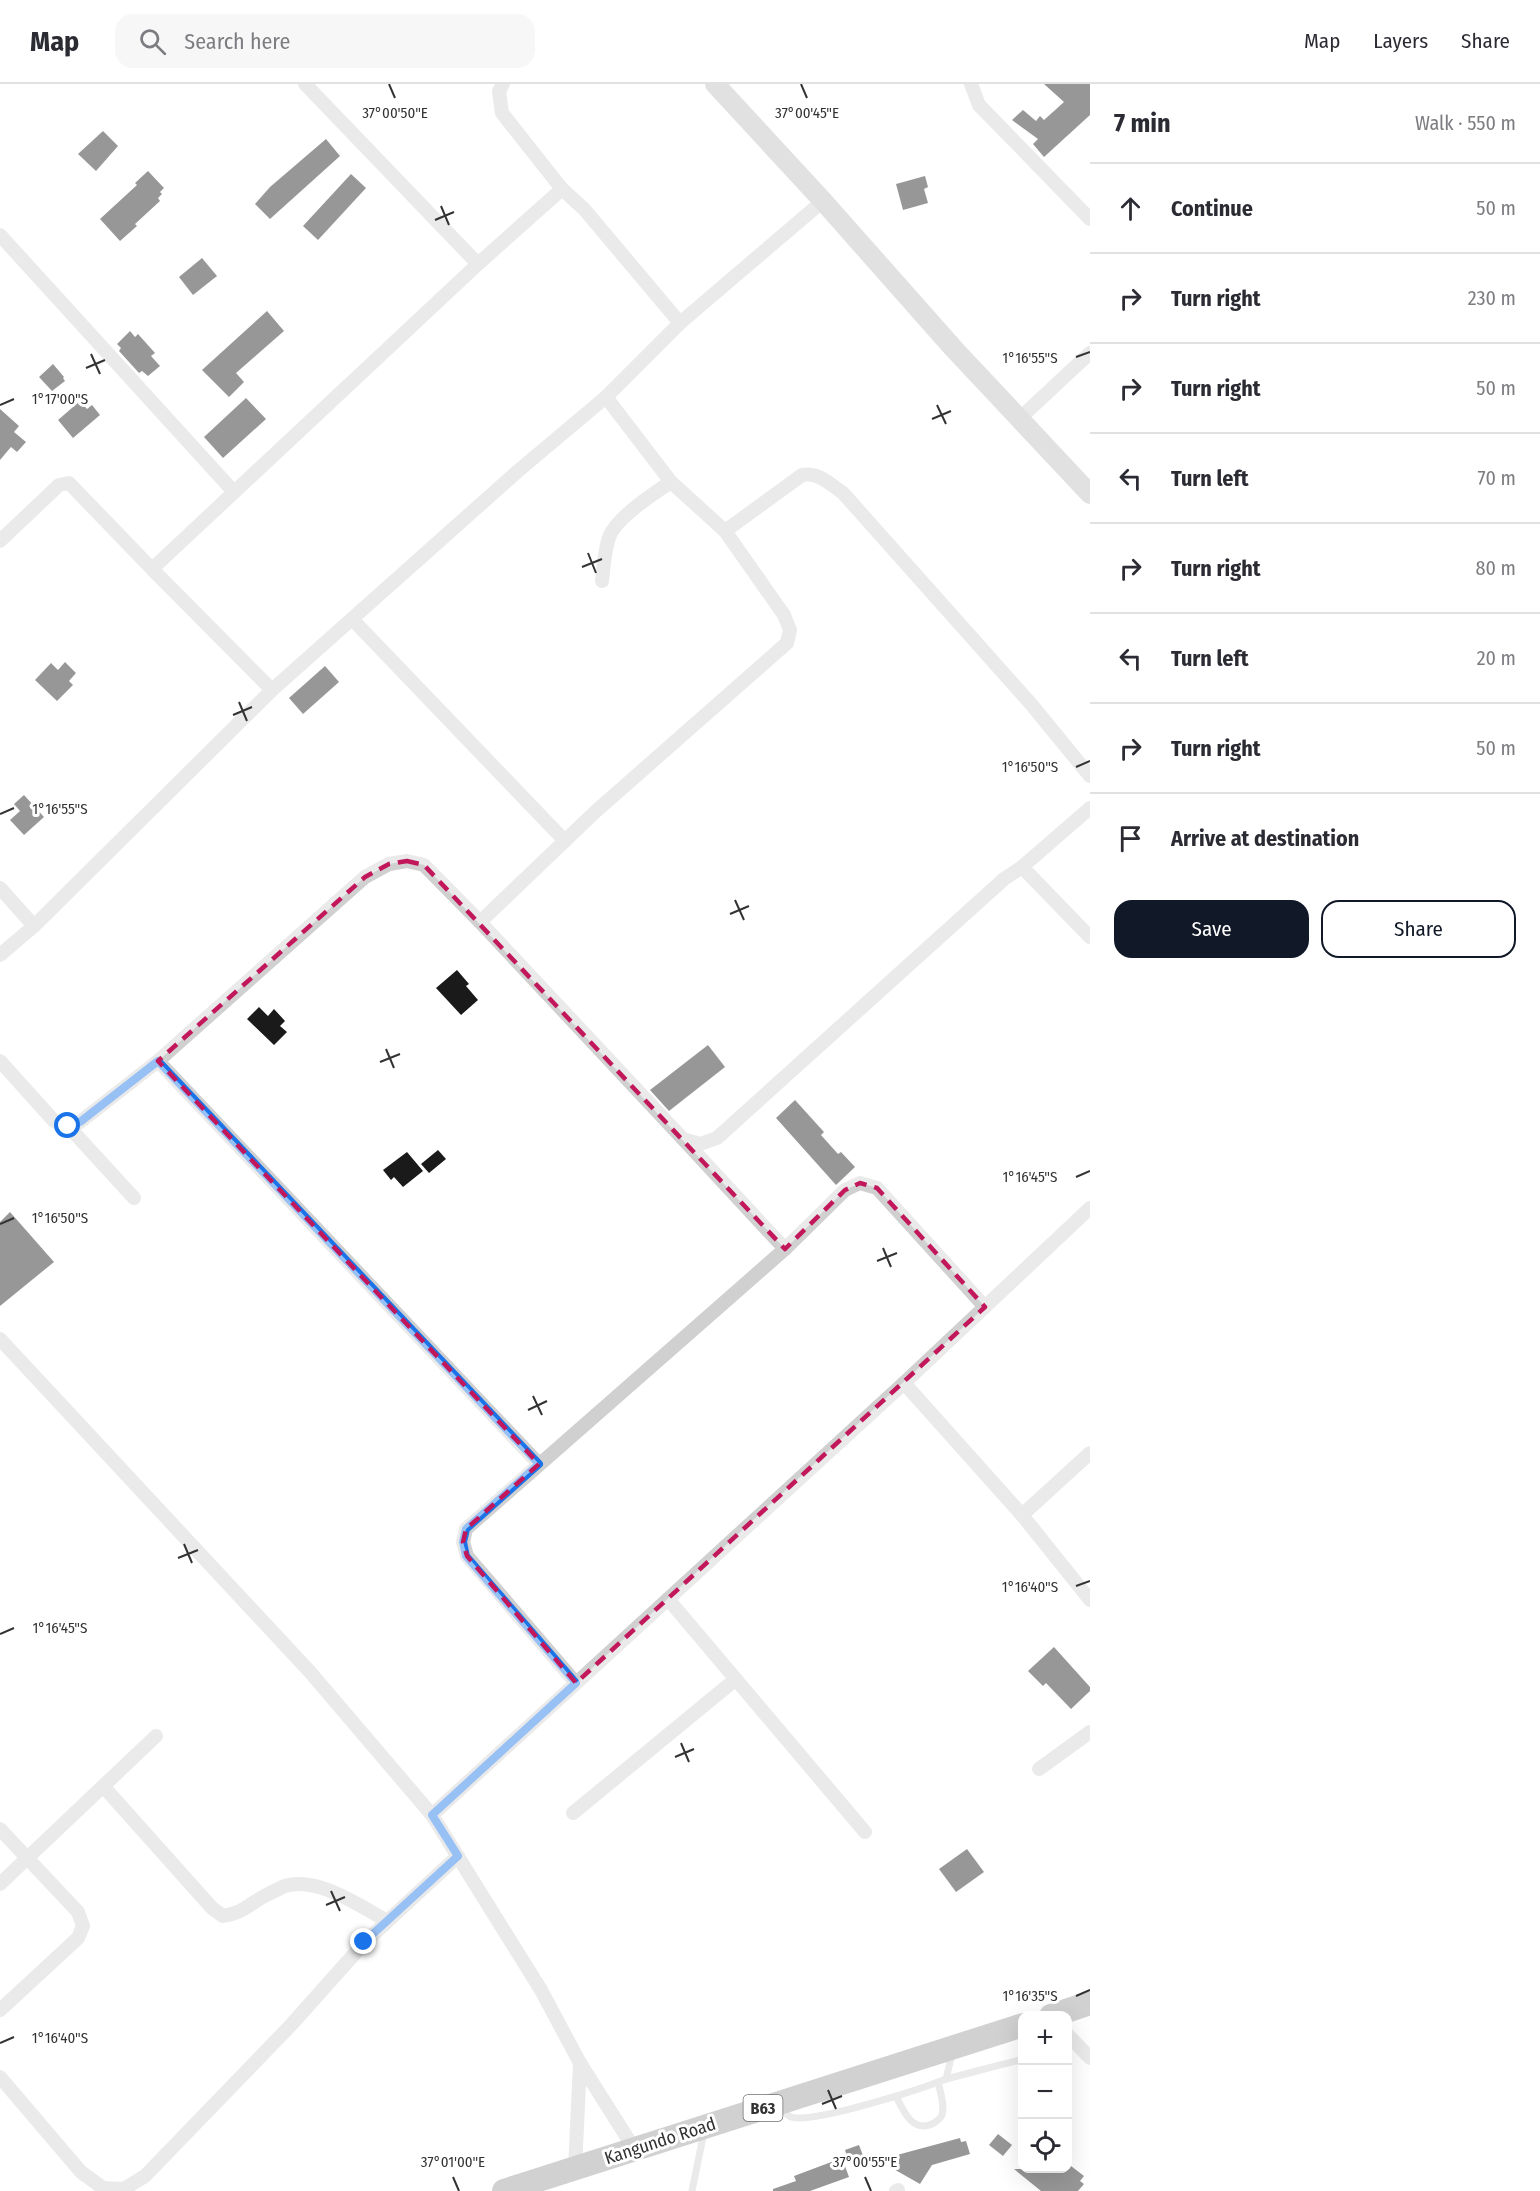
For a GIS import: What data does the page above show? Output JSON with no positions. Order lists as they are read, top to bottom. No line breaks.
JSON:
{"streets":{"highway":["B63","Kangundo Road"]},"page":{"header":"Map","search":"Search here","nav":["Map","Layers","Share"],"heading":["7 min","Walk · 550 m"],"list":[["Continue","50 m"],["Turn right","230 m"],["Turn right","50 m"],["Turn left","70 m"],["Turn right","80 m"],["Turn left","20 m"],["Turn right","50 m"],"Arrive at destination"],"buttons":["Save","Share"],"map_buttons":["+","−"]},"coordinates":["37°00'50\"E","37°00'45\"E","1°16'55\"S","1°17'00\"S","1°16'50\"S","1°16'45\"S","1°16'40\"S","1°16'35\"S","37°01'00\"E","37°00'55\"E"]}
